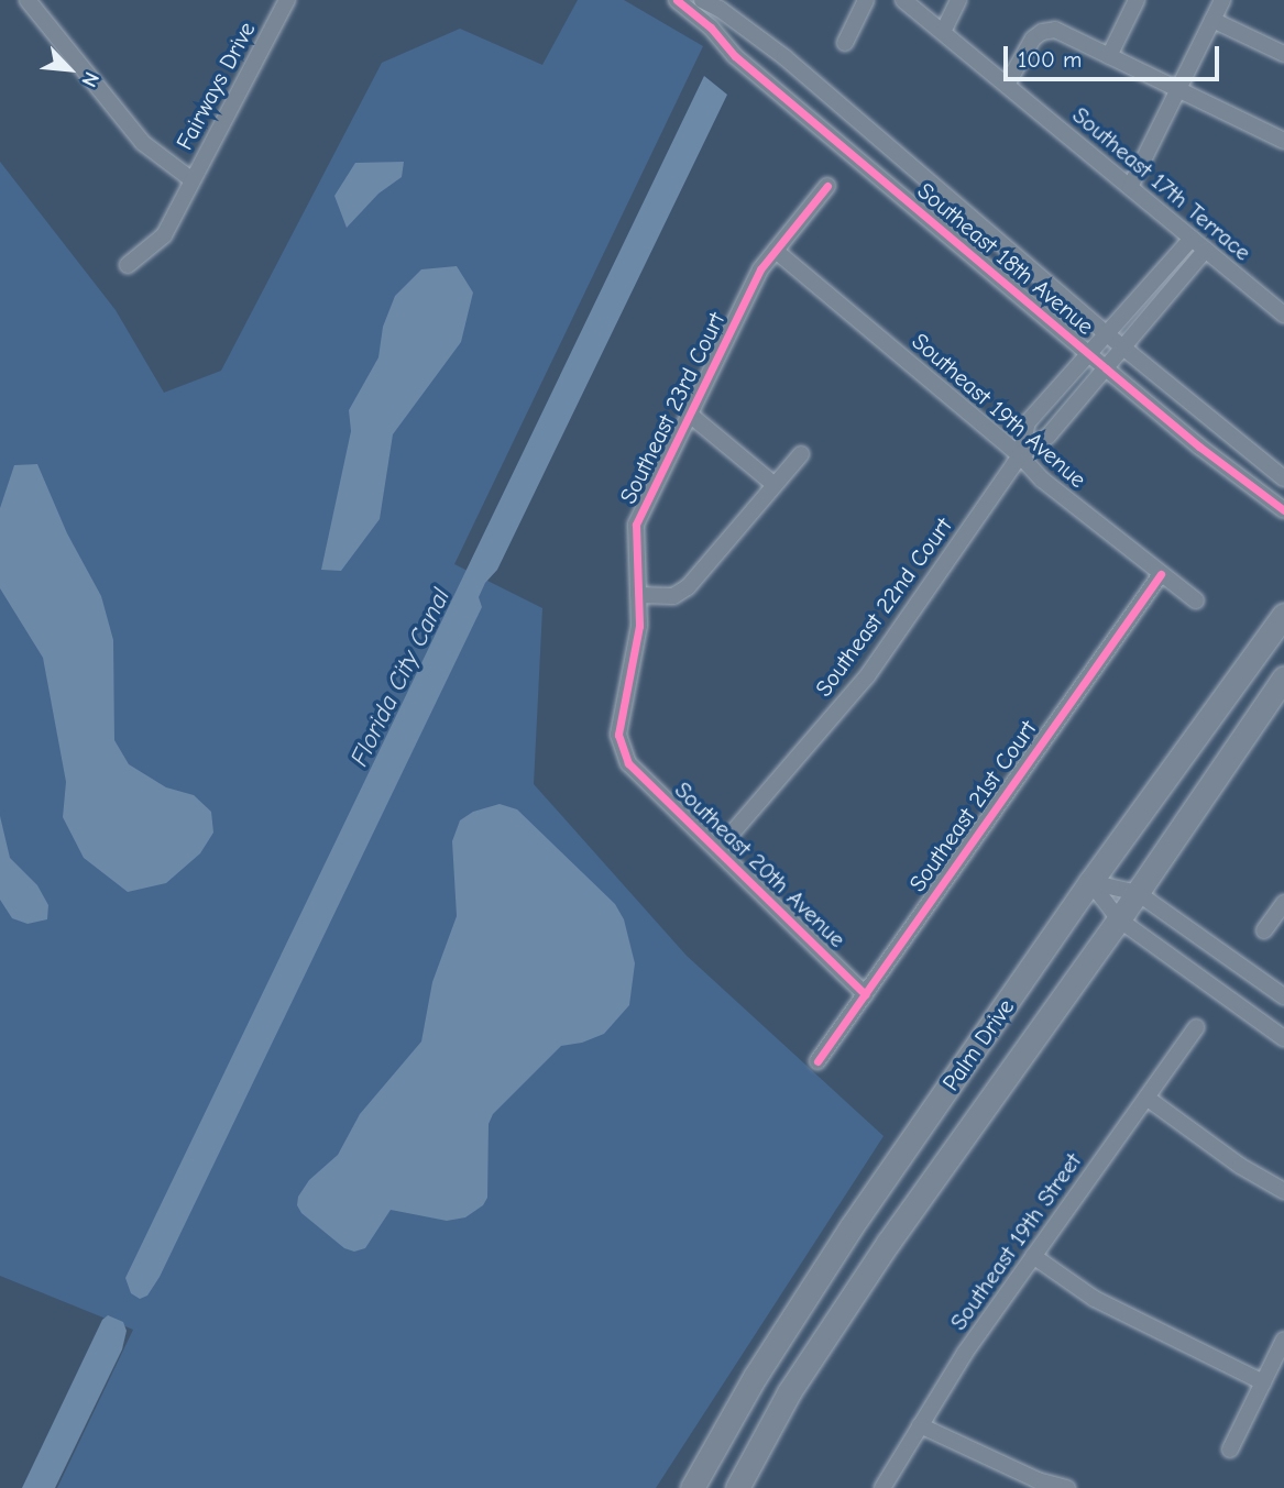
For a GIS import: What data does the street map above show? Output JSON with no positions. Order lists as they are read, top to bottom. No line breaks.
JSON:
{"streets":{"main road":["Palm Drive"],"street":["Fairways Drive","Southeast 17th Terrace","Southeast 18th Avenue","Southeast 23rd Court","Southeast 19th Avenue","Southeast 22nd Court","Southeast 21st Court","Southeast 20th Avenue","Southeast 19th Street"]},"crossings":[["Southeast 17th Terrace","Southeast 22nd Court"],["Southeast 18th Avenue","Southeast 22nd Court"],["Southeast 23rd Court","Southeast 19th Avenue"],["Southeast 23rd Court","Southeast 20th Avenue"],["Southeast 19th Avenue","Southeast 22nd Court"],["Southeast 19th Avenue","Southeast 21st Court"],["Southeast 22nd Court","Southeast 20th Avenue"],["Southeast 21st Court","Southeast 20th Avenue"]],"water":["Florida City Canal"],"scale_bar":"100 m","north":"bottom right"}
